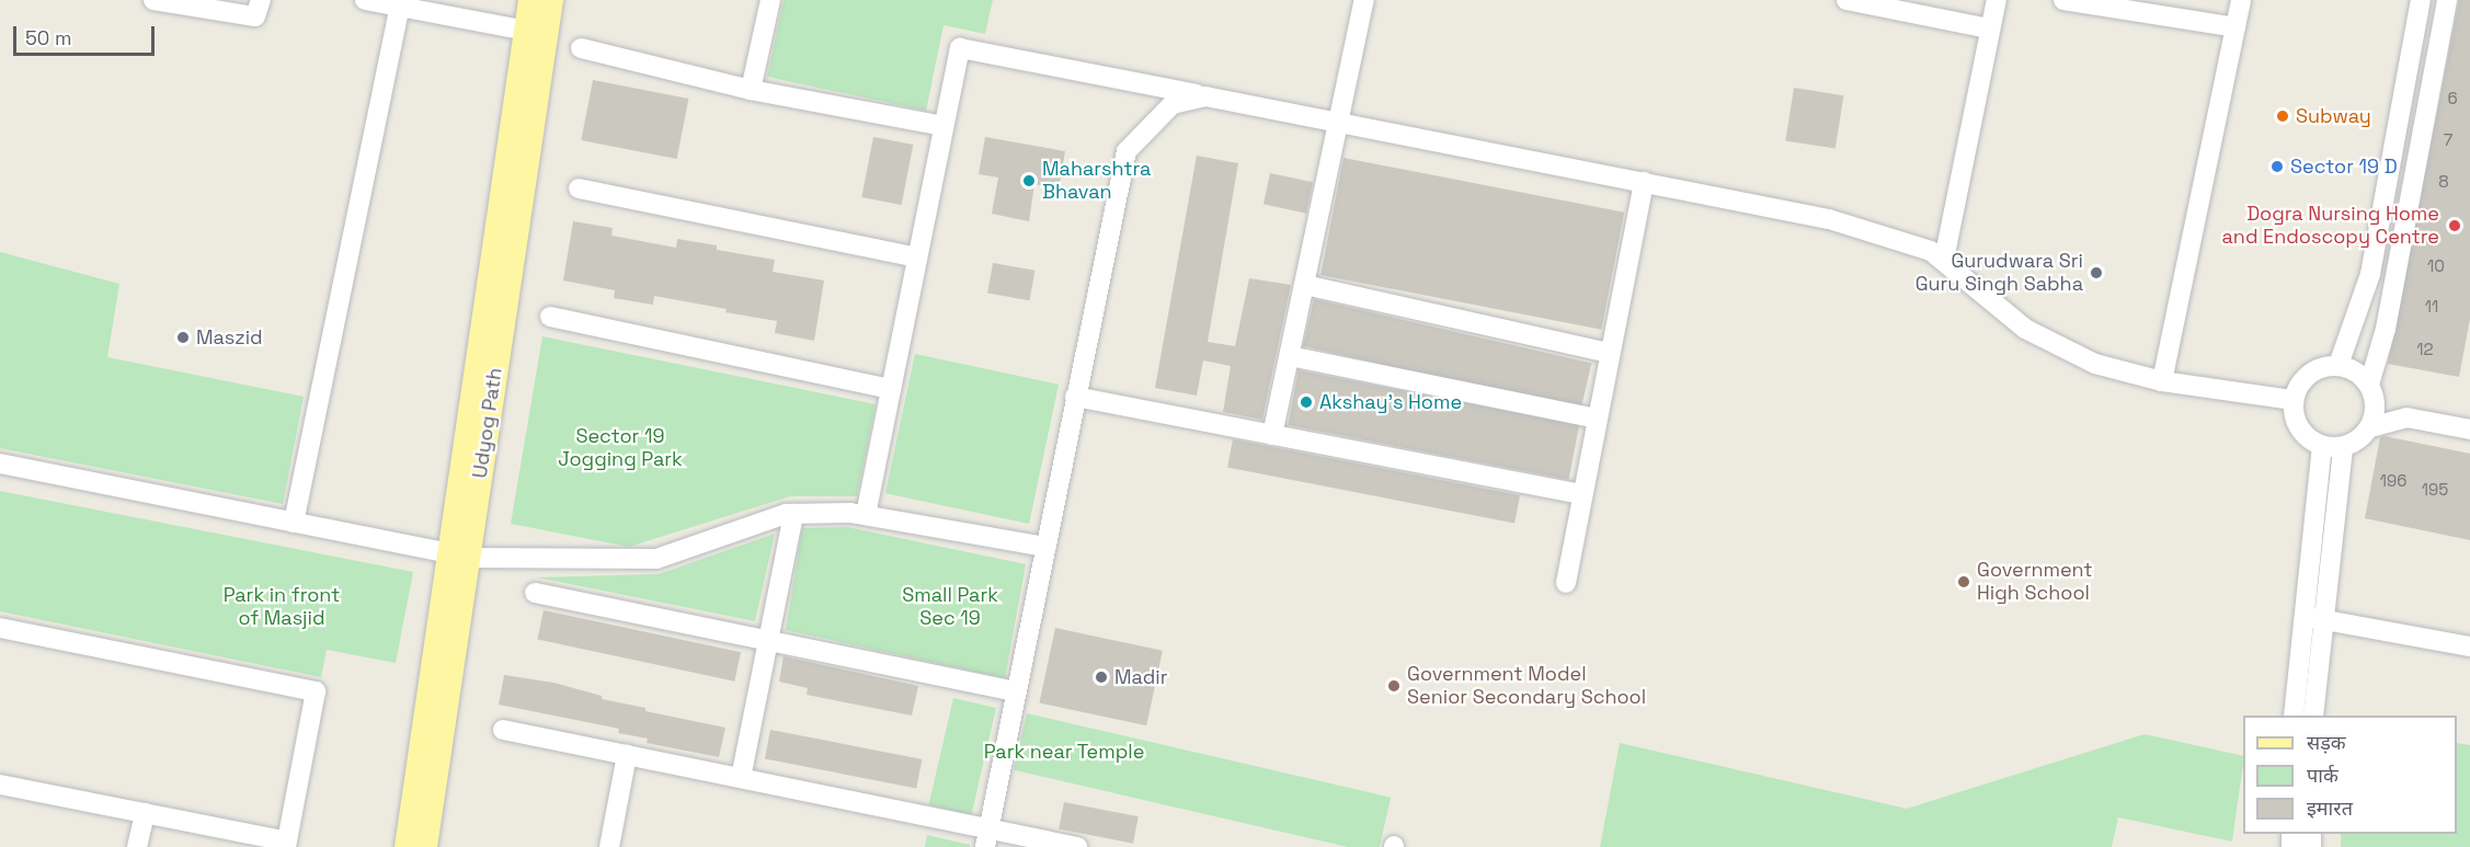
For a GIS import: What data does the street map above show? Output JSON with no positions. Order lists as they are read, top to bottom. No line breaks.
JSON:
{"streets":{"main road":["Udyog Path"]},"parks":["Sector 19 Jogging Park","Park in front of Masjid","Small Park Sec 19","Park near Temple"],"places":["Subway","Sector 19 D","Maharshtra Bhavan","Dogra Nursing Home and Endoscopy Centre","Gurudwara Sri Guru Singh Sabha","Maszid","Akshay's Home","Government High School","Madir","Government Model Senior Secondary School"],"house_numbers":["6","7","8","10","11","12","196","195"],"legend":["सड़क","पार्क","इमारत"],"scale_bar":"50 m"}
